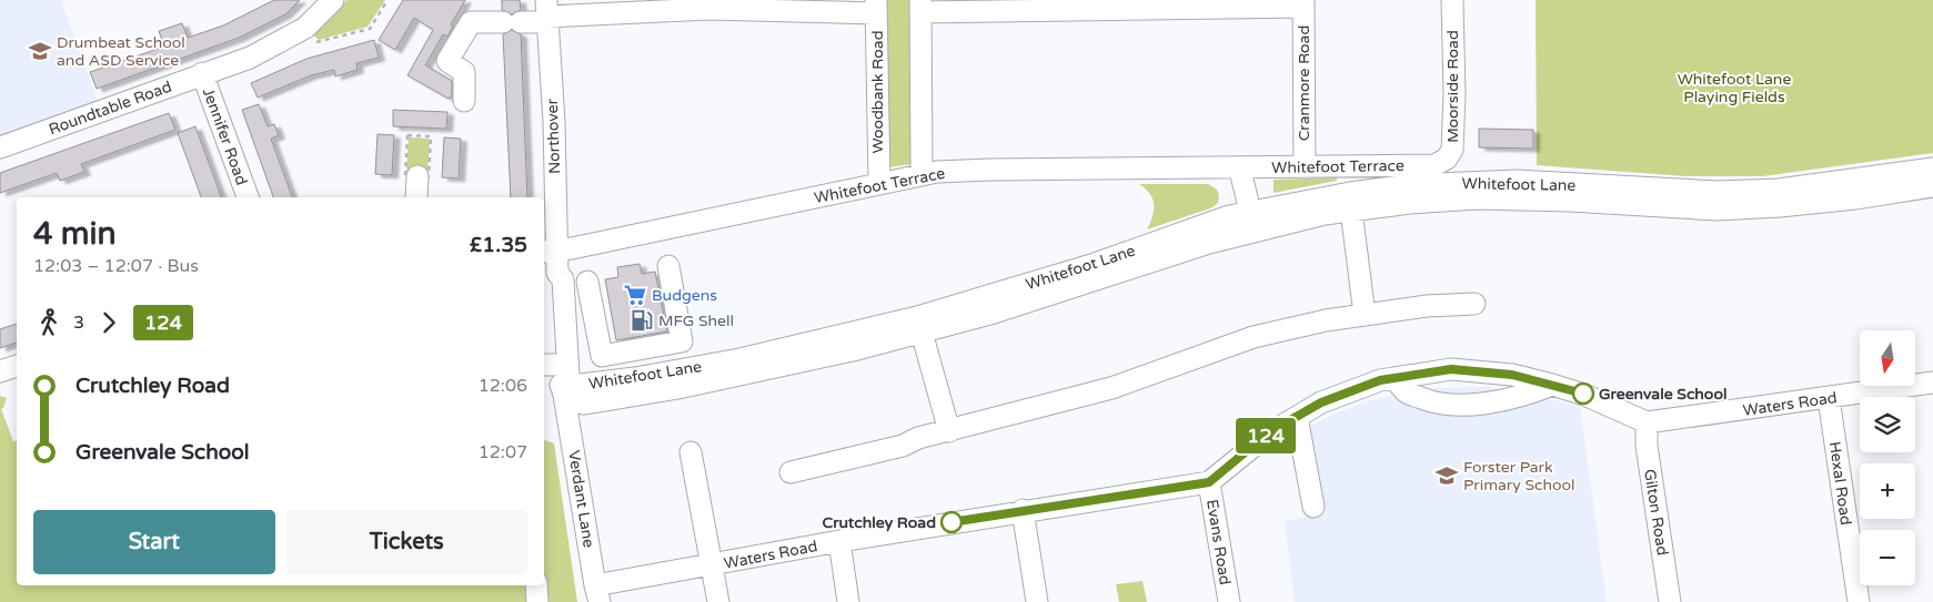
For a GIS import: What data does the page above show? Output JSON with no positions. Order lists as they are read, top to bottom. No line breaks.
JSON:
{"streets":{"street":["Cranmore Road","Moorside Road","Woodbank Road","Roundtable Road","Jennifer Road","Northover","Whitefoot Terrace","Whitefoot Lane","Waters Road","Hexal Road","Verdant Lane","Gilton Road","Evans Road"]},"crossings":[["Cranmore Road","Whitefoot Terrace"],["Moorside Road","Whitefoot Terrace"],["Woodbank Road","Whitefoot Terrace"],["Roundtable Road","Jennifer Road"],["Northover","Whitefoot Terrace"],["Northover","Whitefoot Lane"],["Northover","Verdant Lane"],["Whitefoot Lane","Verdant Lane"],["Waters Road","Hexal Road"],["Waters Road","Verdant Lane"],["Waters Road","Gilton Road"],["Waters Road","Evans Road"]],"parks":["Whitefoot Lane Playing Fields"],"places":{"school or university":["Drumbeat School and ASD Service","Forster Park Primary School"],"supermarket":["Budgens"],"fuel station":["MFG Shell"],"other":["Greenvale School","Crutchley Road"]},"lines":["bus line 124"],"north":"bottom","page":{"on_map":"124","heading":["4 min","12:03 – 12:07 · Bus","£1.35"],"legs":["3","124"],"map_buttons":["+","−"],"list":[{"name":"Crutchley Road","value":"12:06"},{"name":"Greenvale School","value":"12:07"}],"buttons":["Start","Tickets"]}}
